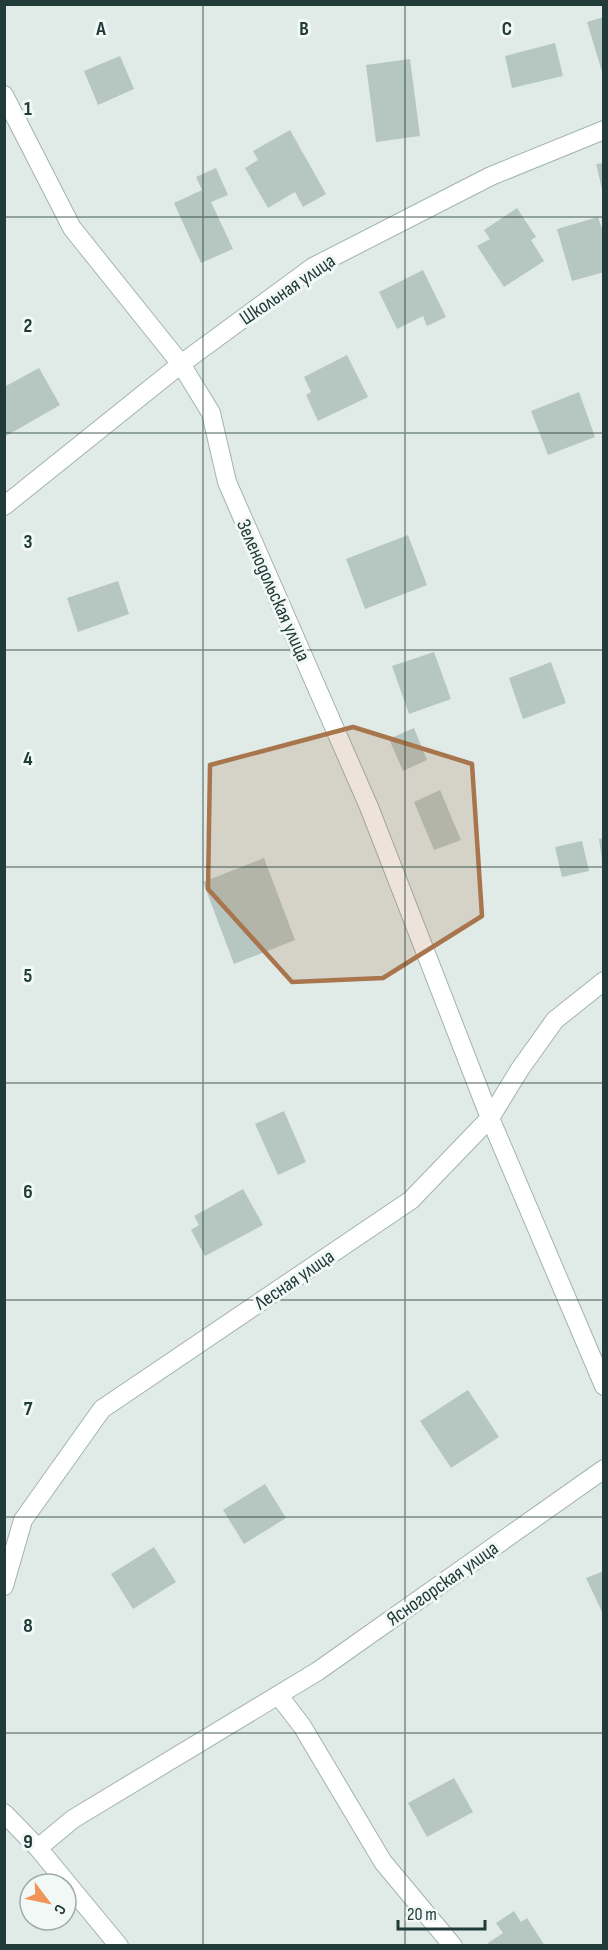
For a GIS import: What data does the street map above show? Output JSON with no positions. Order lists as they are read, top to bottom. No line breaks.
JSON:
{"streets":{"street":["Школьная улица","Зеленодольская улица","Лесная улица","Ясногорская улица"]},"crossings":[["Школьная улица","Зеленодольская улица"],["Зеленодольская улица","Лесная улица"]],"scale_bar":"20 m","north":"bottom right","grid":{"columns":["A","B","C"],"rows":["1","2","3","4","5","6","7","8","9"]}}
